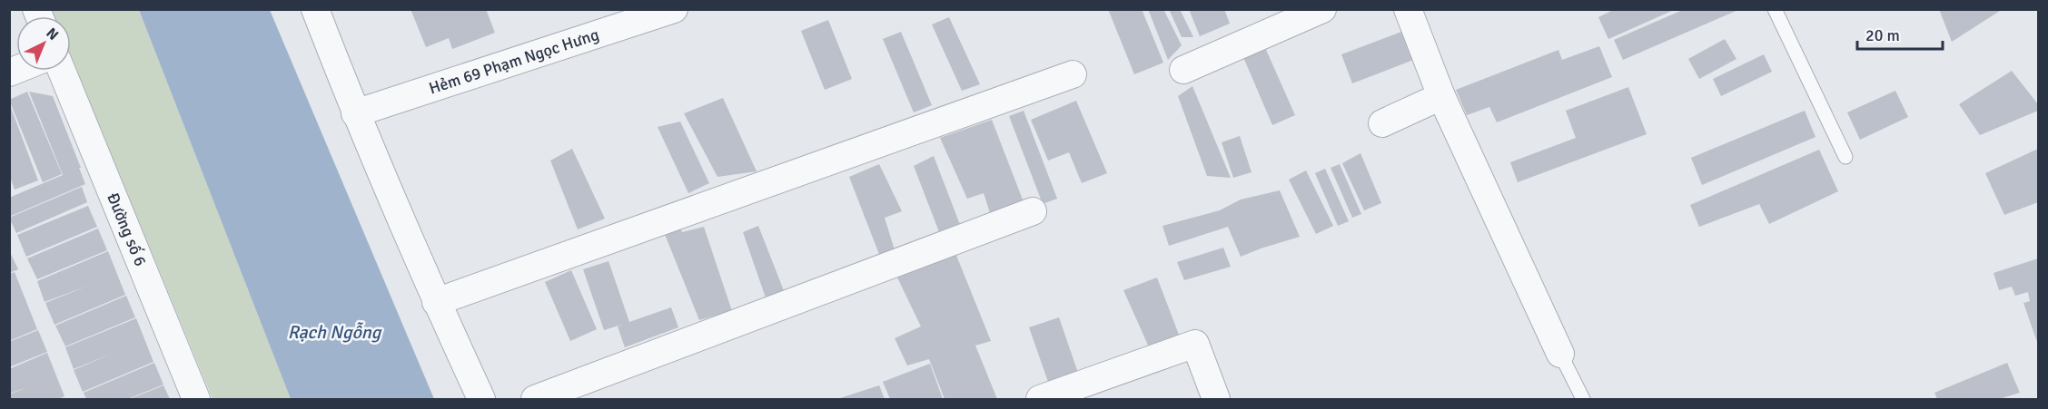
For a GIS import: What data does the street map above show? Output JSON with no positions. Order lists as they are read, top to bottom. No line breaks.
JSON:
{"streets":{"street":["Hẻm 69 Phạm Ngọc Hưng","Đường số 6"]},"water":["Rạch Ngỗng"],"scale_bar":"20 m","north":"top right"}
